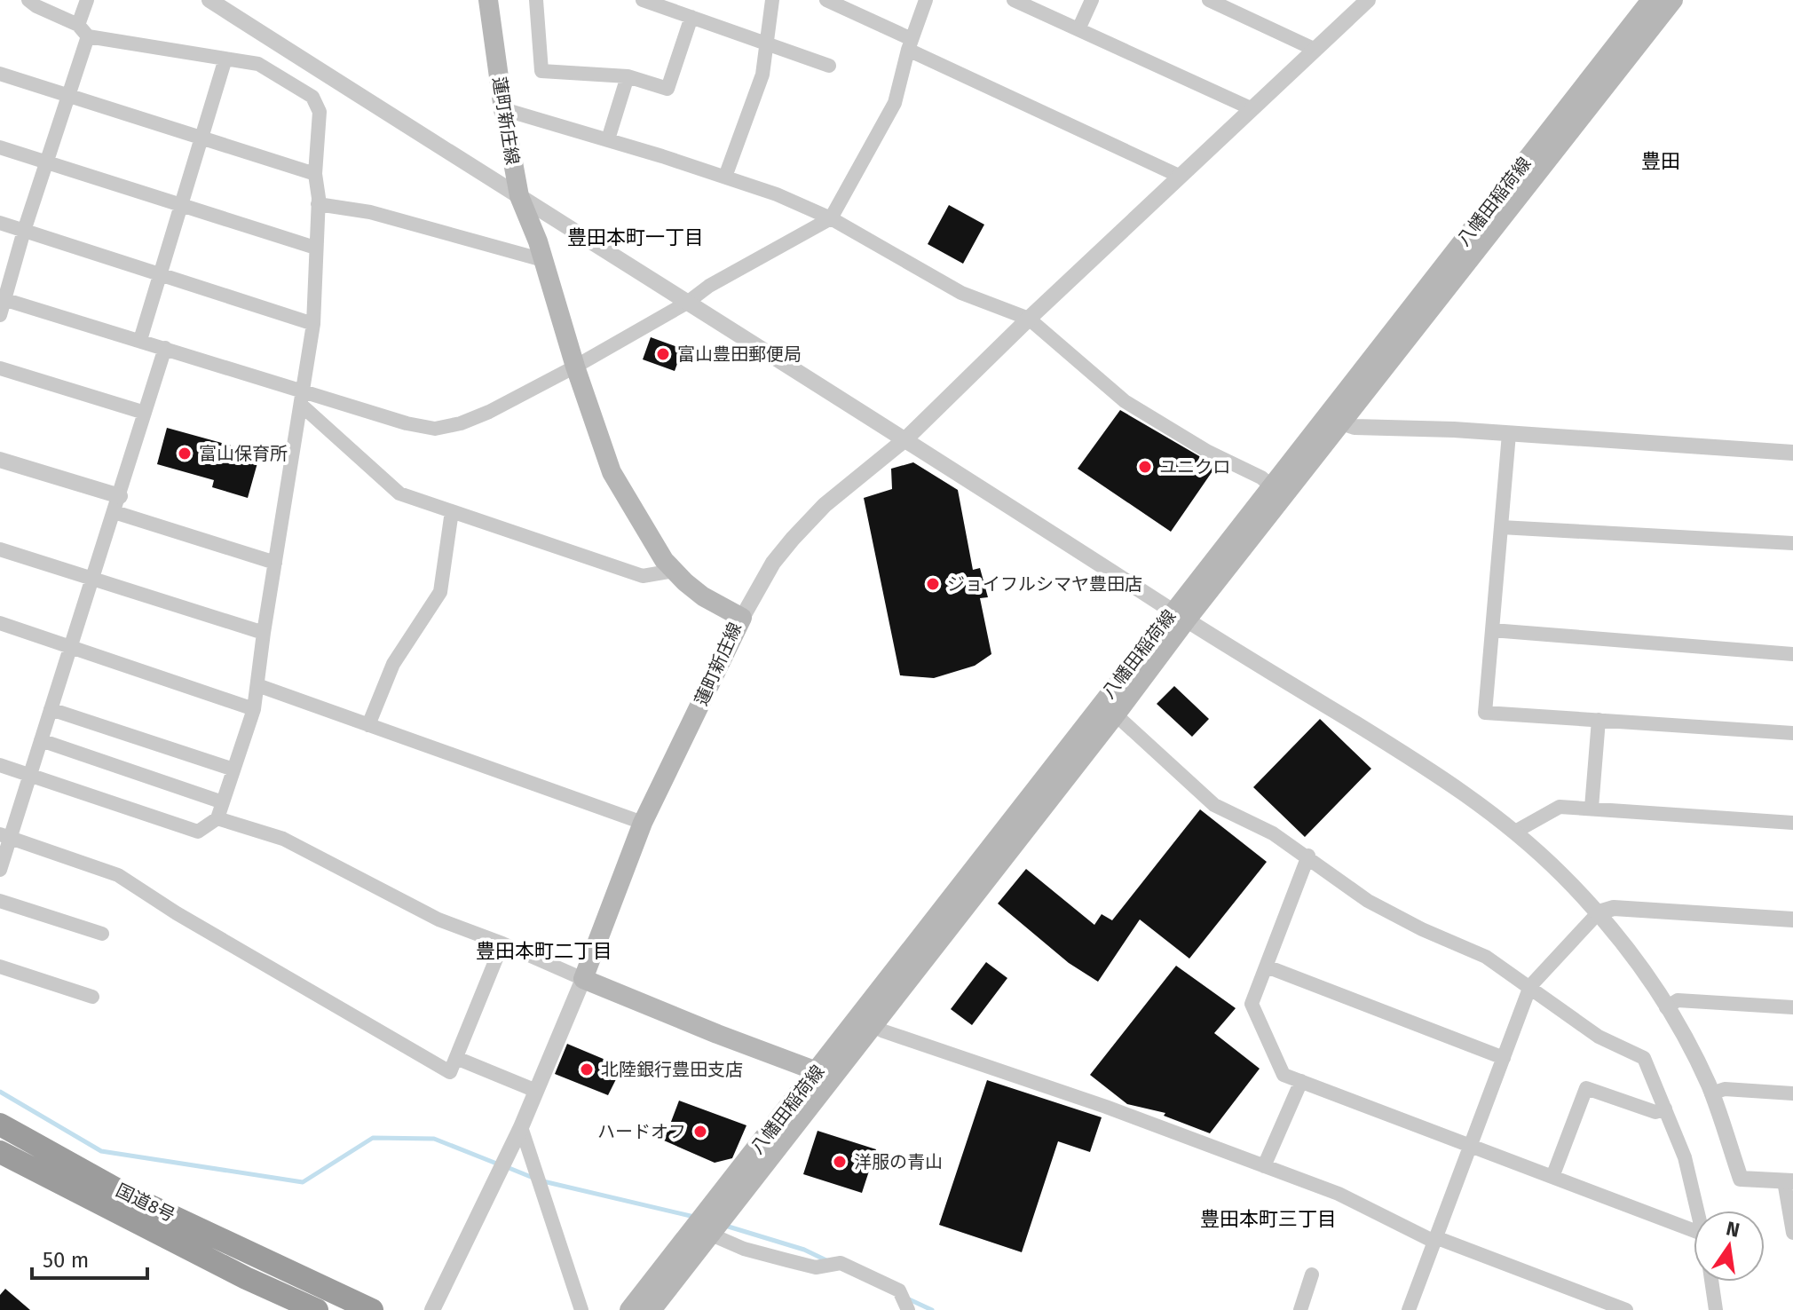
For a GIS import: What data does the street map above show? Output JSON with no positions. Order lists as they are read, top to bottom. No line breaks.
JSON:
{"streets":{"highway":["国道8号"],"main road":["蓮町新庄線","八幡田稲荷線"]},"districts":["豊田","豊田本町一丁目","豊田本町二丁目","豊田本町三丁目"],"places":["富山豊田郵便局","富山保育所","ユニクロ","ジョイフルシマヤ豊田店","北陸銀行豊田支店","ハードオフ","洋服の青山"],"scale_bar":"50 m","north":"top"}
